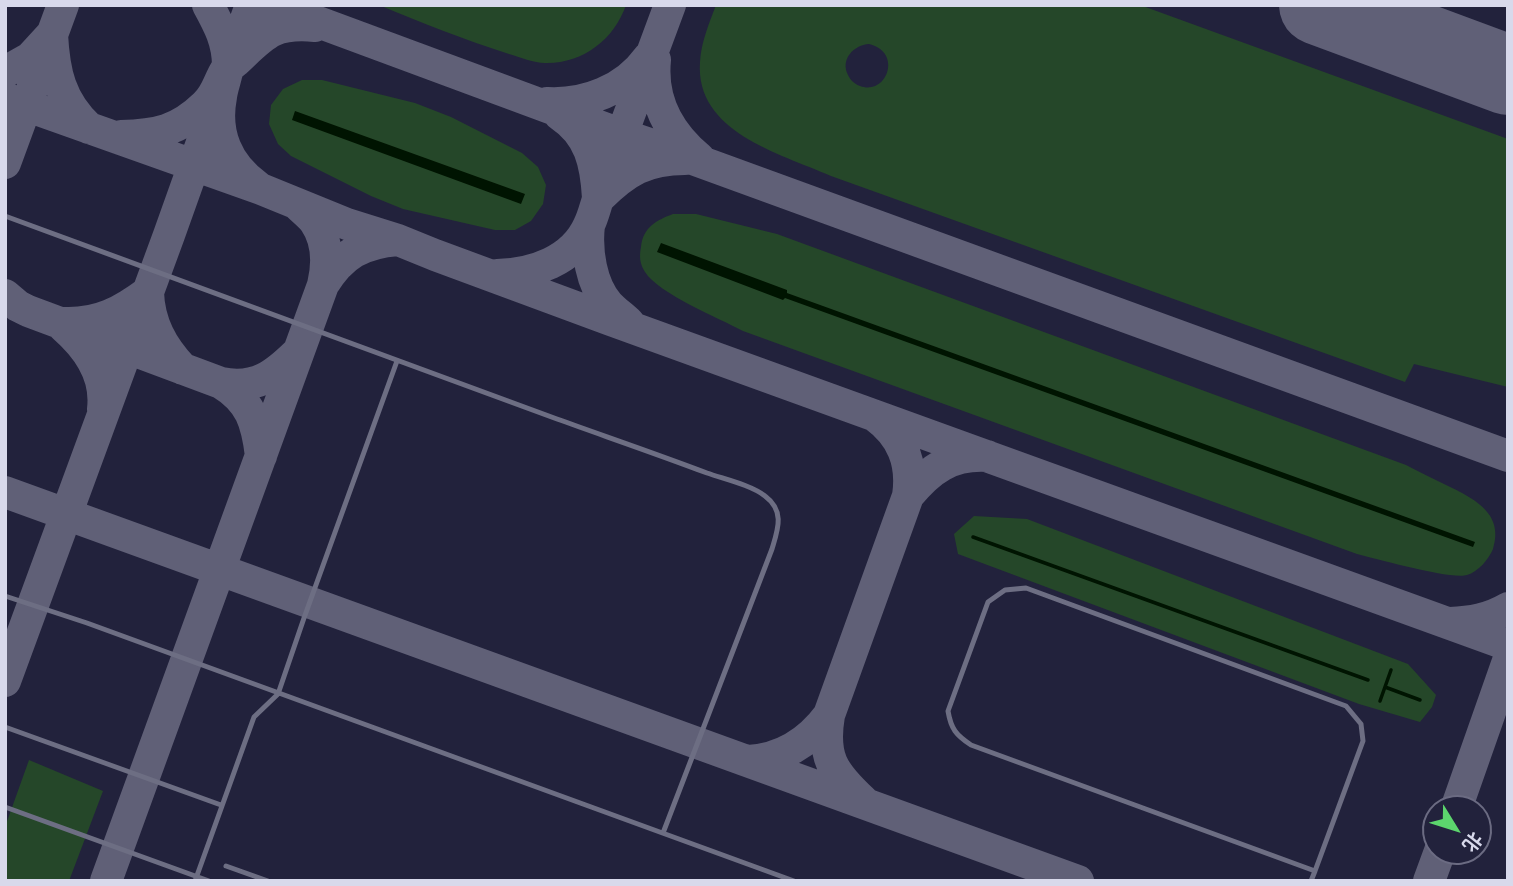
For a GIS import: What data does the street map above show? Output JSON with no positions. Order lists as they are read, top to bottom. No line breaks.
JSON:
{"north":"bottom right"}
